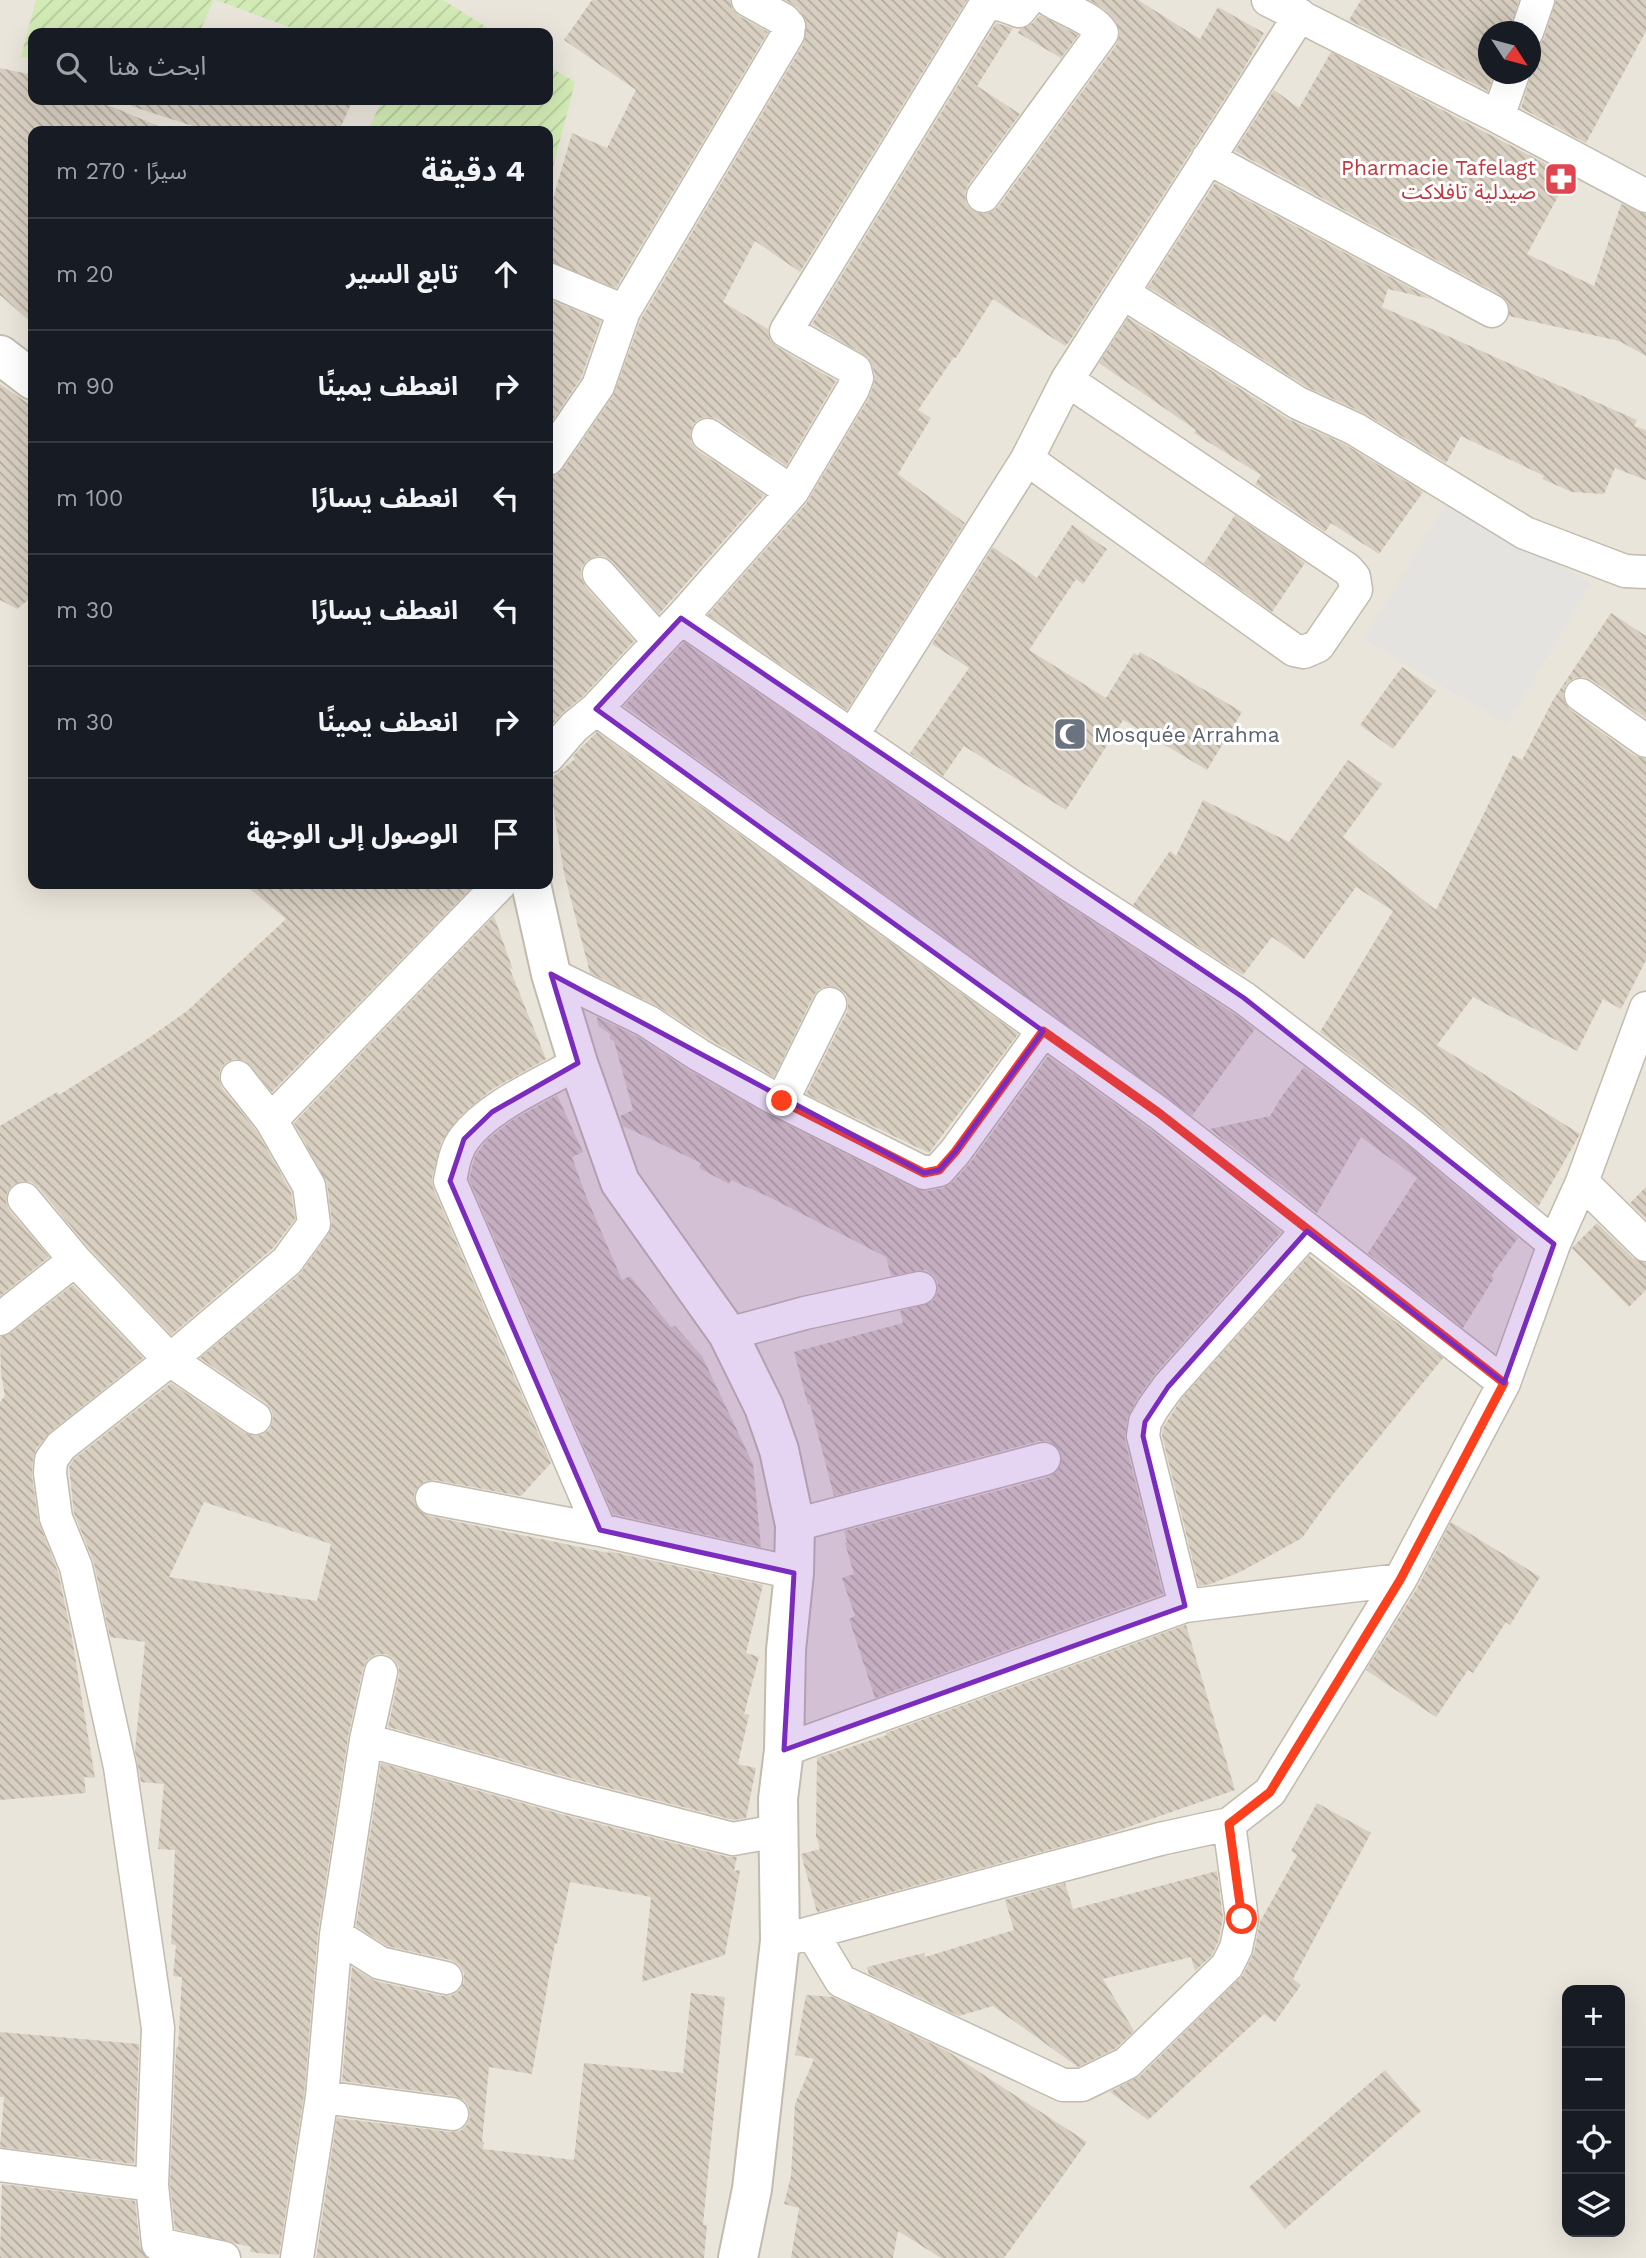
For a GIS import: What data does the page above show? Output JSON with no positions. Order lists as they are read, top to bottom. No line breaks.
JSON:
{"places":{"pharmacy":["Pharmacie Tafelagt صيدلية تافلاكت"],"mosque":["Mosquée Arrahma"]},"north":"bottom right","page":{"search":"ابحث هنا","heading":["4 دقيقة","سيرًا · 270 m"],"list":[["تابع السير","20 m"],["انعطف يمينًا","90 m"],["انعطف يسارًا","100 m"],["انعطف يسارًا","30 m"],["انعطف يمينًا","30 m"],"الوصول إلى الوجهة"],"map_buttons":["+","−"]}}
